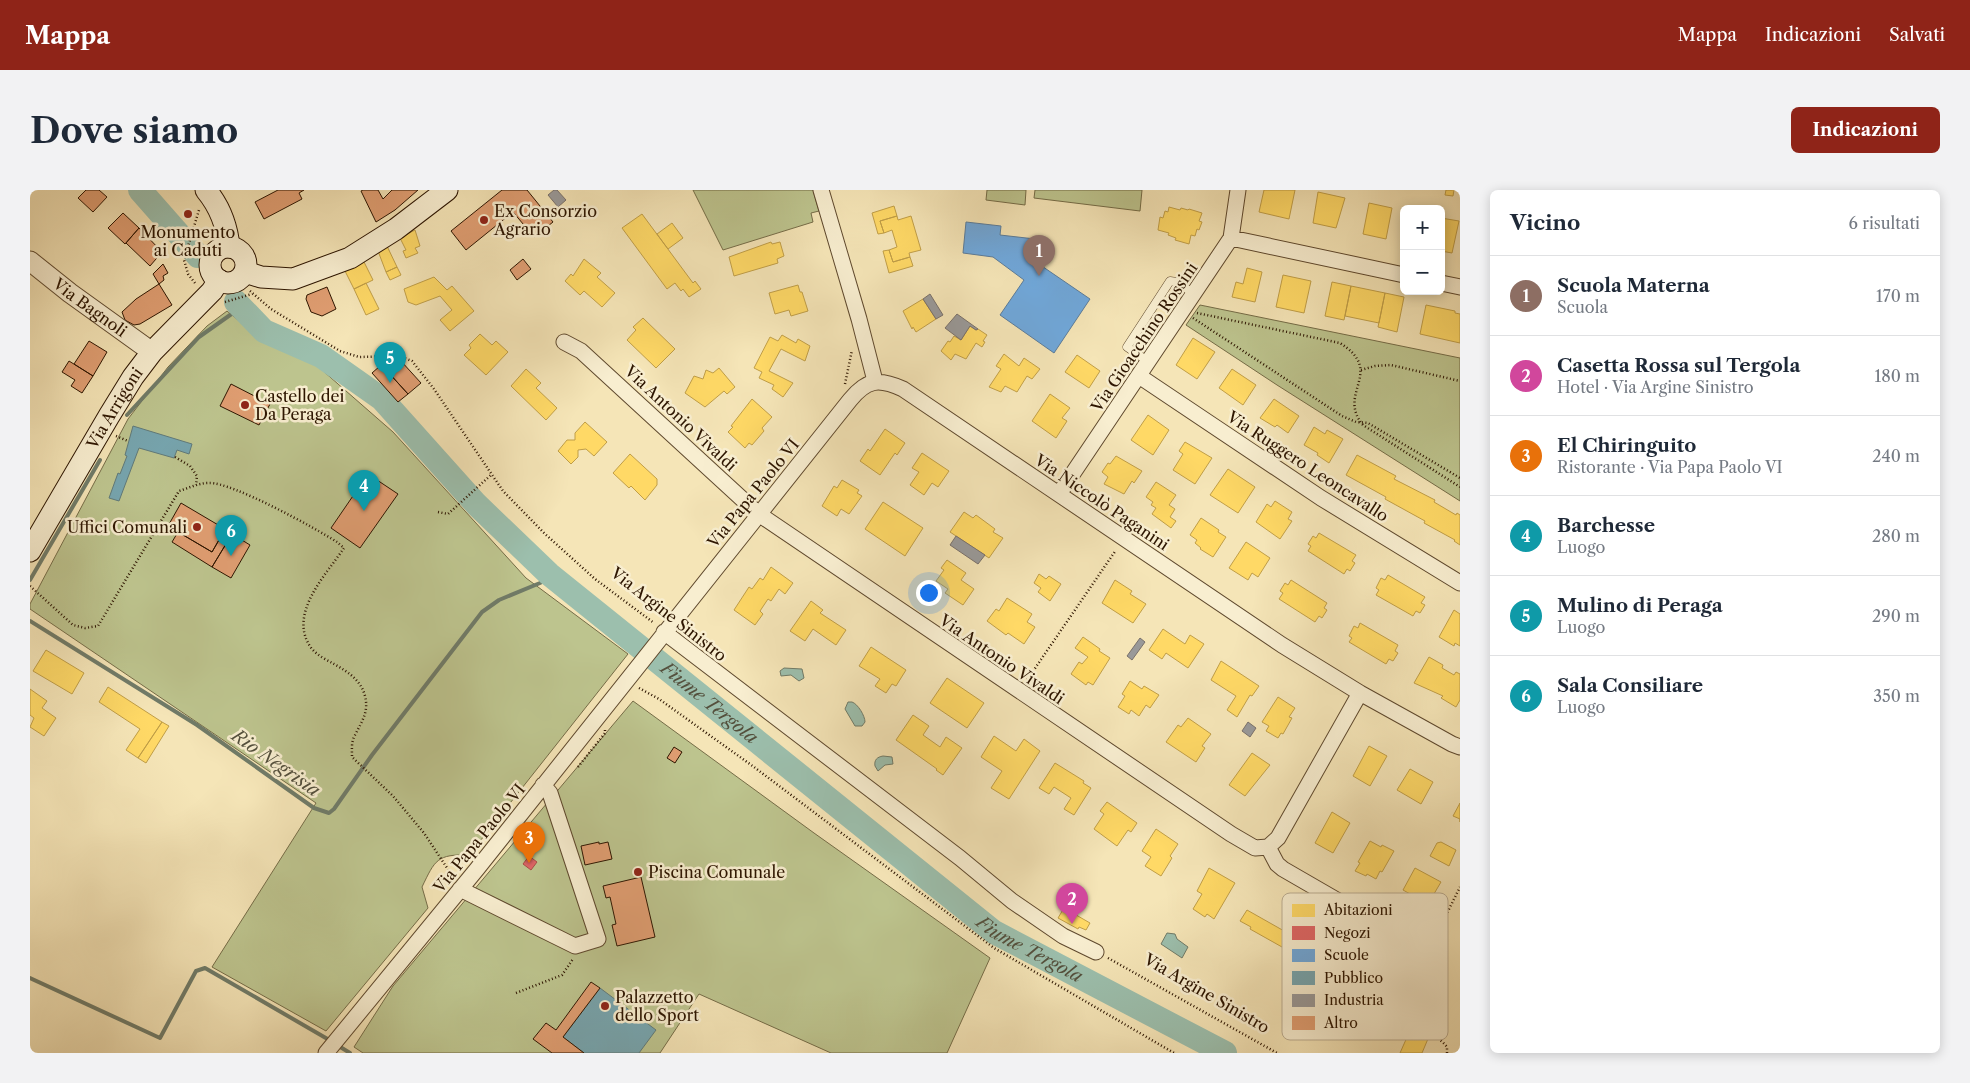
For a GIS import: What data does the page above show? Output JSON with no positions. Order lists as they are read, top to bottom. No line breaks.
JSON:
{"streets":{"main road":["Via Arrigoni"],"street":["Via Bagnoli","Via Gioacchino Rossini","Via Antonio Vivaldi","Via Ruggero Leoncavallo","Via Papa Paolo VI","Via Niccolò Paganini","Via Argine Sinistro"]},"crossings":[["Via Bagnoli","Via Arrigoni"],["Via Gioacchino Rossini","Via Ruggero Leoncavallo"],["Via Gioacchino Rossini","Via Niccolò Paganini"],["Via Antonio Vivaldi","Via Papa Paolo VI"],["Via Papa Paolo VI","Via Niccolò Paganini"],["Via Papa Paolo VI","Via Argine Sinistro"]],"water":["Fiume Tergola","Rio Negrisia"],"places":["Monumento ai Caduti","Ex Consorzio Agrario","Castello dei Da Peraga","Uffici Comunali","Piscina Comunale","Palazzetto dello Sport"],"legend":["Abitazioni","Negozi","Scuole","Pubblico","Industria","Altro"],"page":{"header":"Mappa","nav":["Mappa","Indicazioni","Salvati"],"buttons":"Indicazioni","title":"Dove siamo","heading":["Vicino","6 risultati"],"map_buttons":["+","−"],"pins":["1","5","4","6","3","2"],"list":[{"mark":"1","name":"Scuola Materna","note":"Scuola","value":"170 m"},{"mark":"2","name":"Casetta Rossa sul Tergola","note":"Hotel · Via Argine Sinistro","value":"180 m"},{"mark":"3","name":"El Chiringuito","note":"Ristorante · Via Papa Paolo VI","value":"240 m"},{"mark":"4","name":"Barchesse","note":"Luogo","value":"280 m"},{"mark":"5","name":"Mulino di Peraga","note":"Luogo","value":"290 m"},{"mark":"6","name":"Sala Consiliare","note":"Luogo","value":"350 m"}]}}
